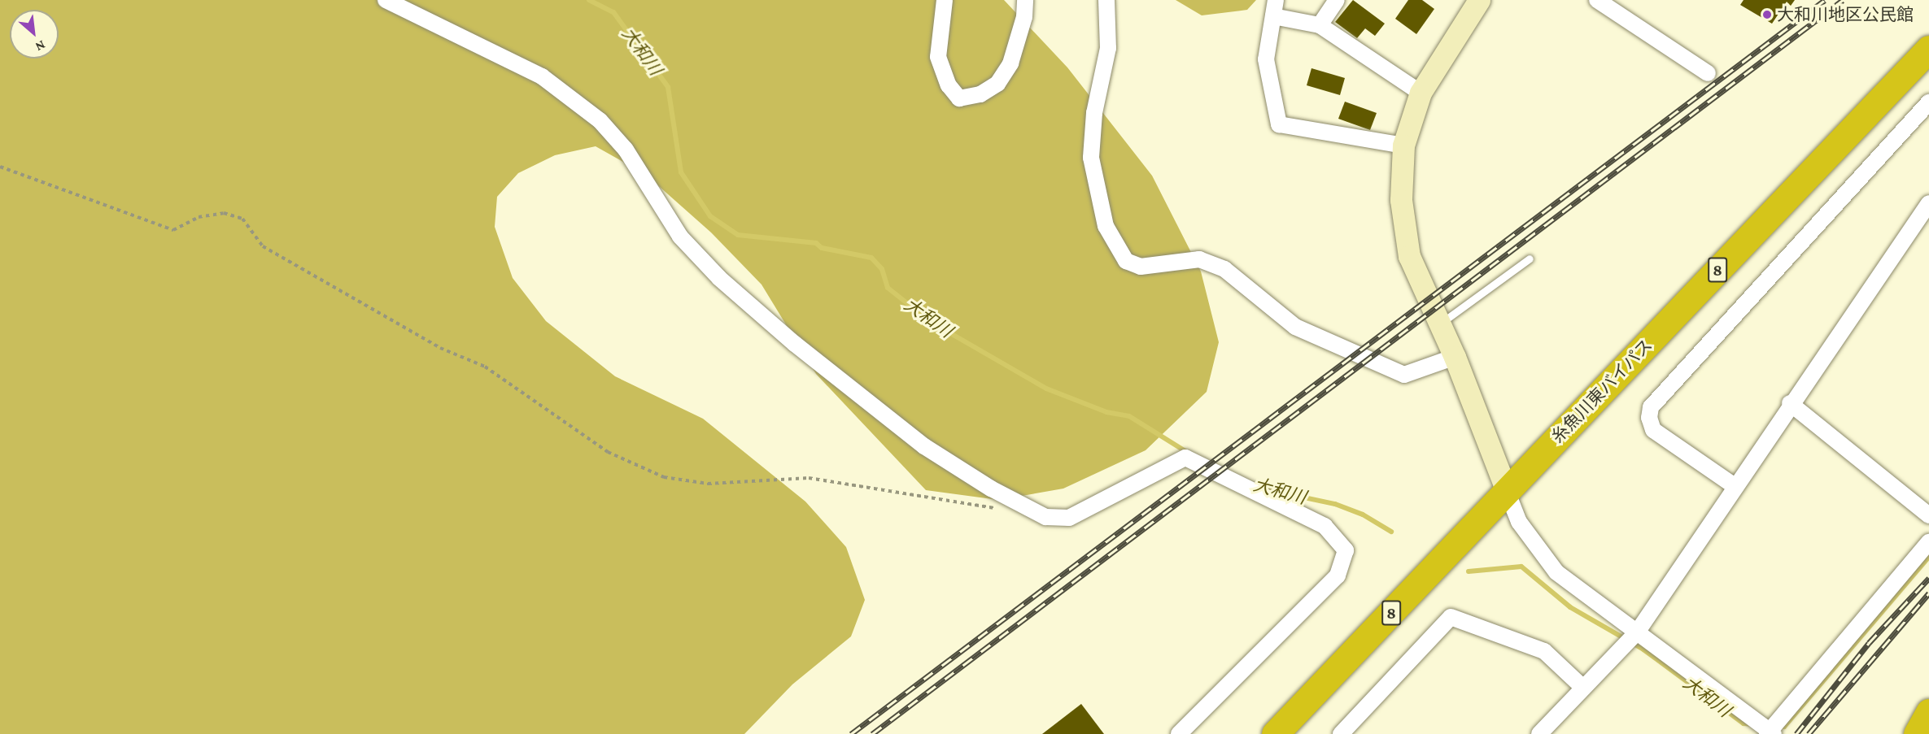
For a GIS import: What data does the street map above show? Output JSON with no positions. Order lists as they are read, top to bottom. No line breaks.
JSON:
{"streets":{"highway":["8","糸魚川東バイパス"]},"water":["大和川"],"places":["大和川地区公民館"],"north":"bottom right"}
